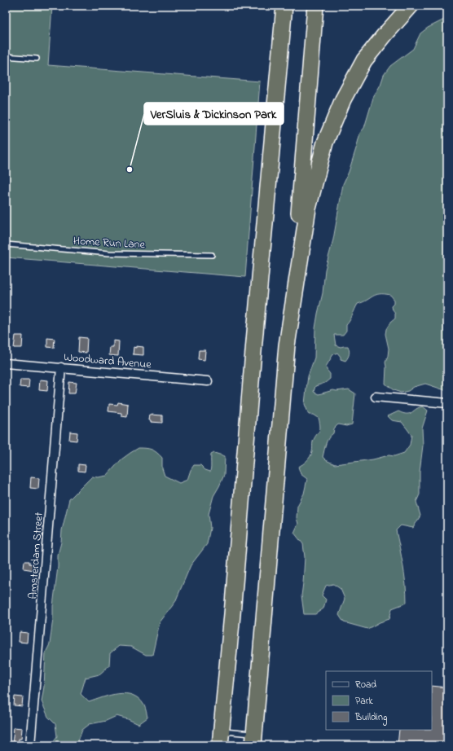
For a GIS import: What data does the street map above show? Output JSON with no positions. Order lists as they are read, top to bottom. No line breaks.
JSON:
{"streets":{"street":["Woodward Avenue","Amsterdam Street"],"lane":["Home Run Lane"]},"crossings":[["Woodward Avenue","Amsterdam Street"]],"places":["VerSluis & Dickinson Park"],"legend":["Road","Park","Building"]}
